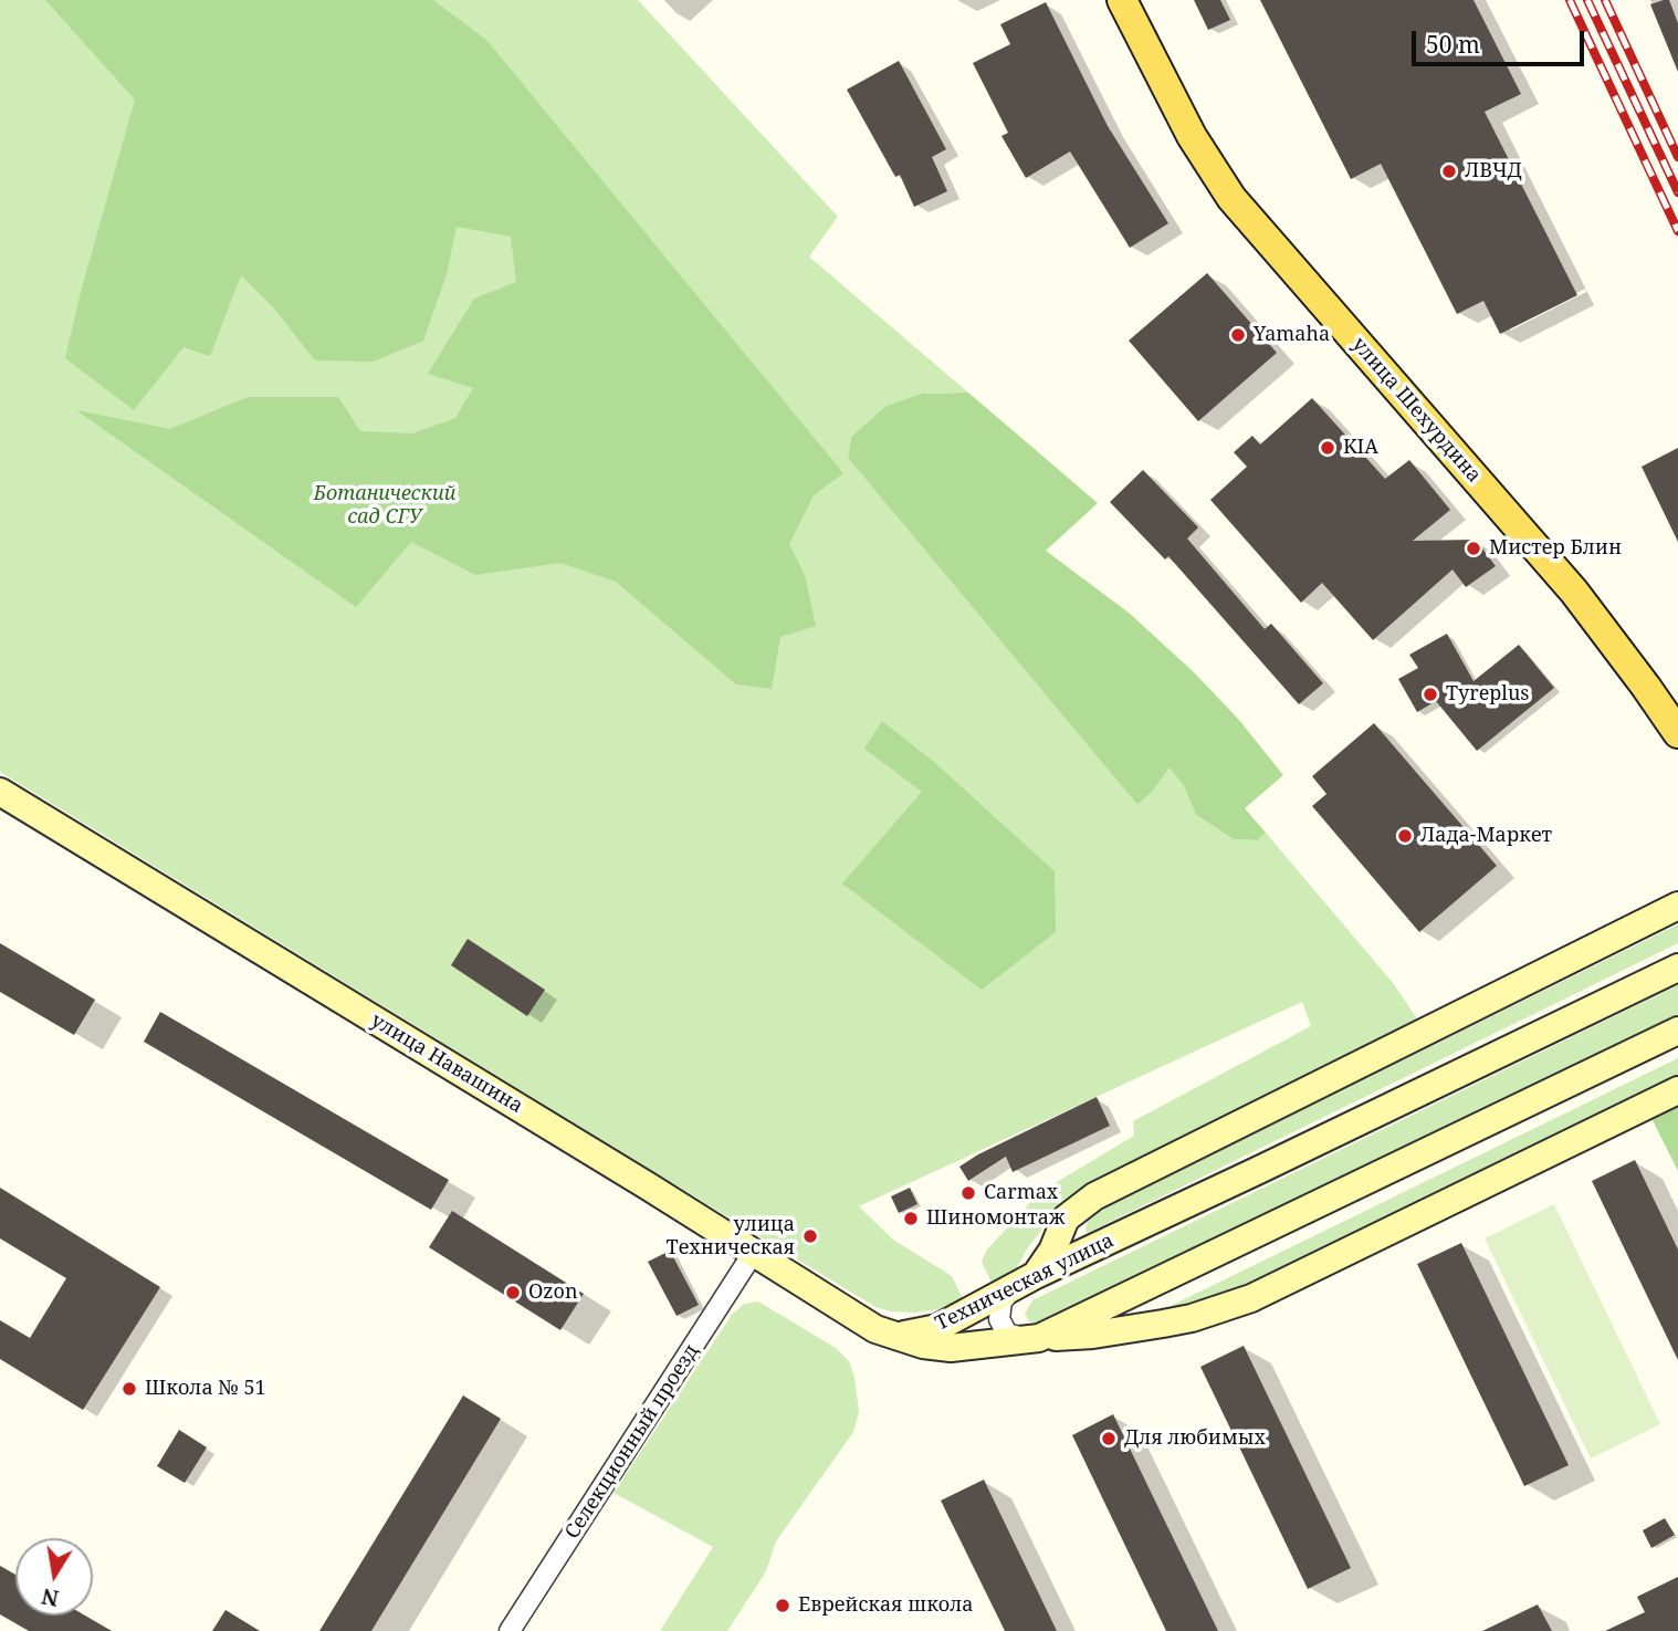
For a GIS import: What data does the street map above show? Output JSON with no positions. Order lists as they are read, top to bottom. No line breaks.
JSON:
{"streets":{"main road":["улица Шехурдина","улица Навашина","Техническая улица"],"street":["Селекционный проезд"]},"crossings":[["улица Навашина","Техническая улица"],["улица Навашина","Селекционный проезд"]],"parks":["Ботанический сад СГУ"],"places":["ЛВЧД","Yamaha","KIA","Мистер Блин","Tyreplus","Лада-Маркет","Carmax","Шиномонтаж","улица Техническая","Ozon","Школа № 51","Для любимых","Еврейская школа"],"scale_bar":"50 m","north":"bottom"}
